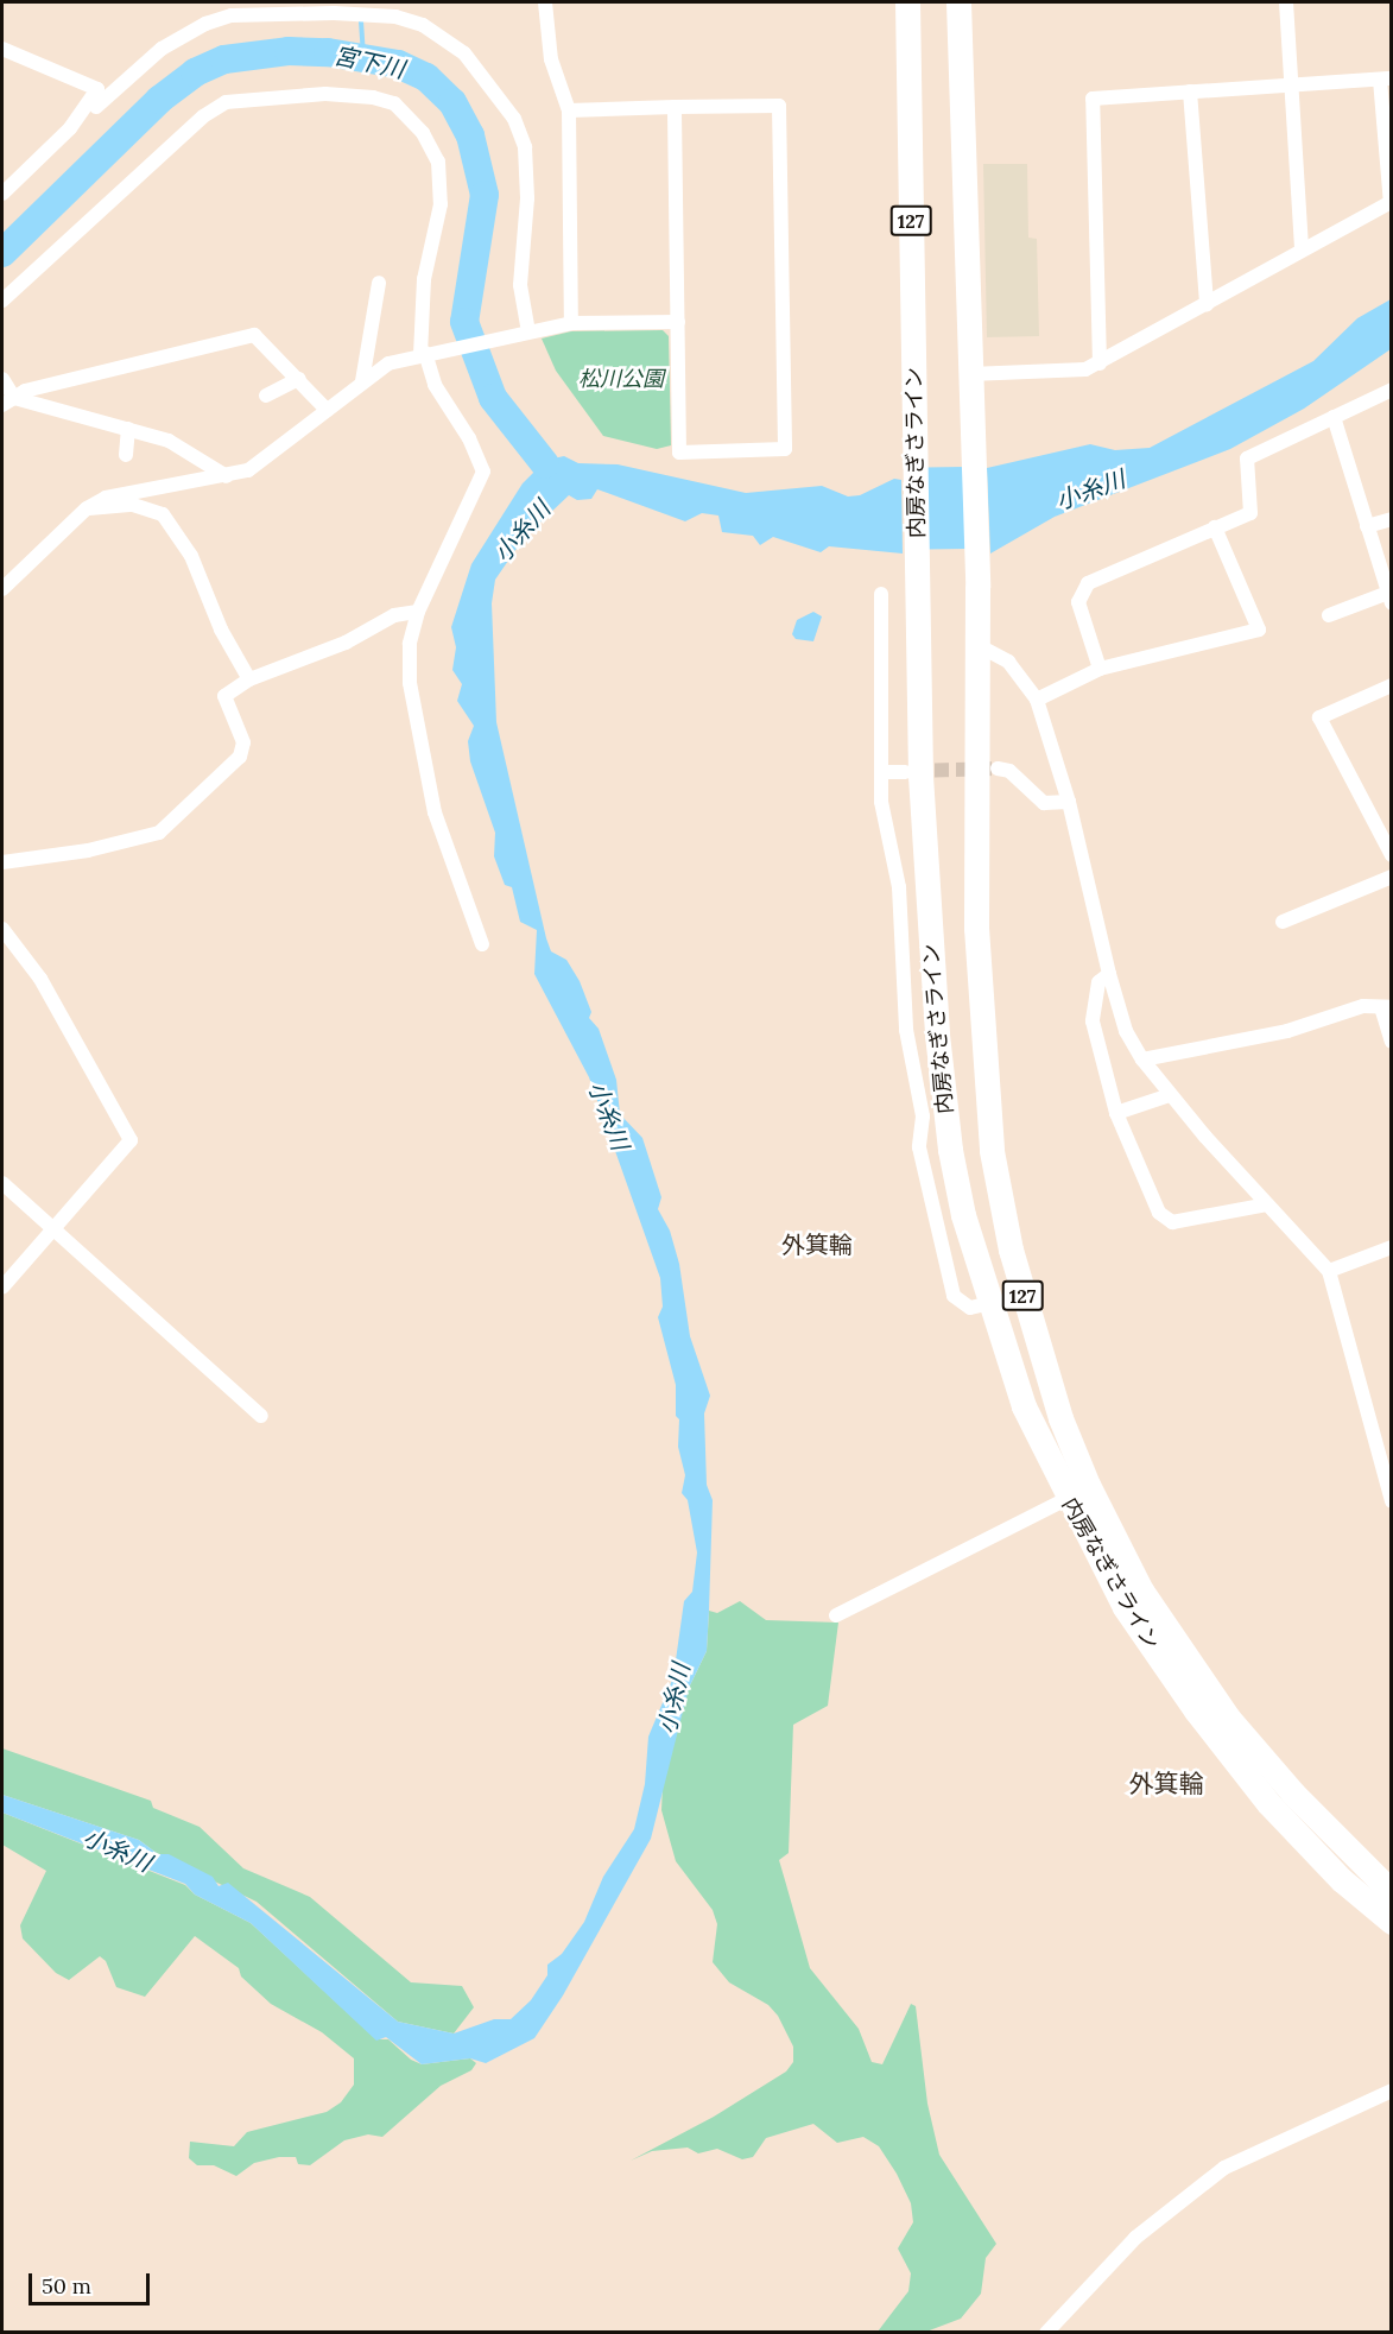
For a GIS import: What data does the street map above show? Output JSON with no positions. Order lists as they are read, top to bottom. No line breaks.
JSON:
{"streets":{"highway":["127","内房なぎさライン"]},"districts":["外箕輪","外箕輪"],"water":["宮下川","小糸川"],"parks":["松川公園"],"scale_bar":"50 m"}
